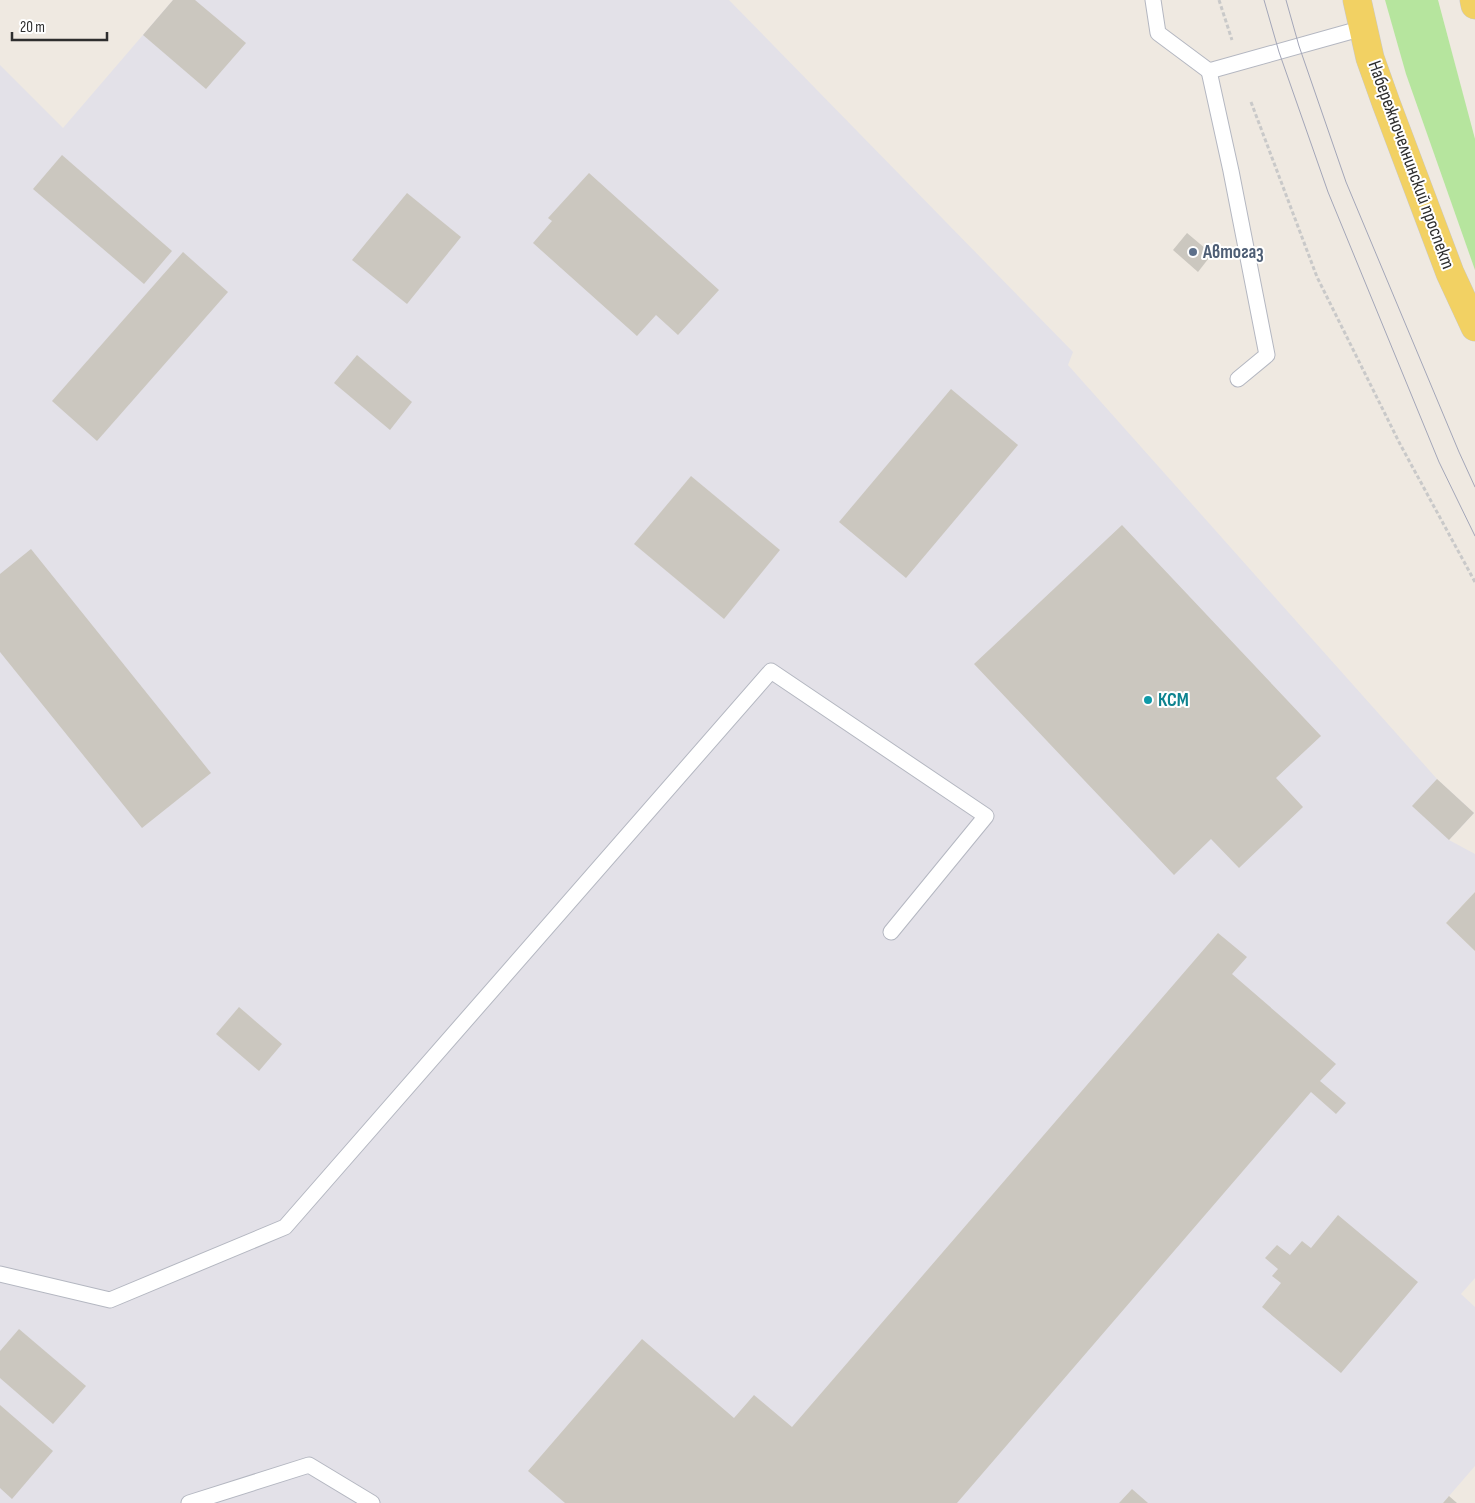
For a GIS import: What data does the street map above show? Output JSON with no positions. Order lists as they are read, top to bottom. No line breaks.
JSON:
{"streets":{"main road":["Набережночелнинский проспект"]},"places":["Автогаз","КСМ"],"scale_bar":"20 m"}
